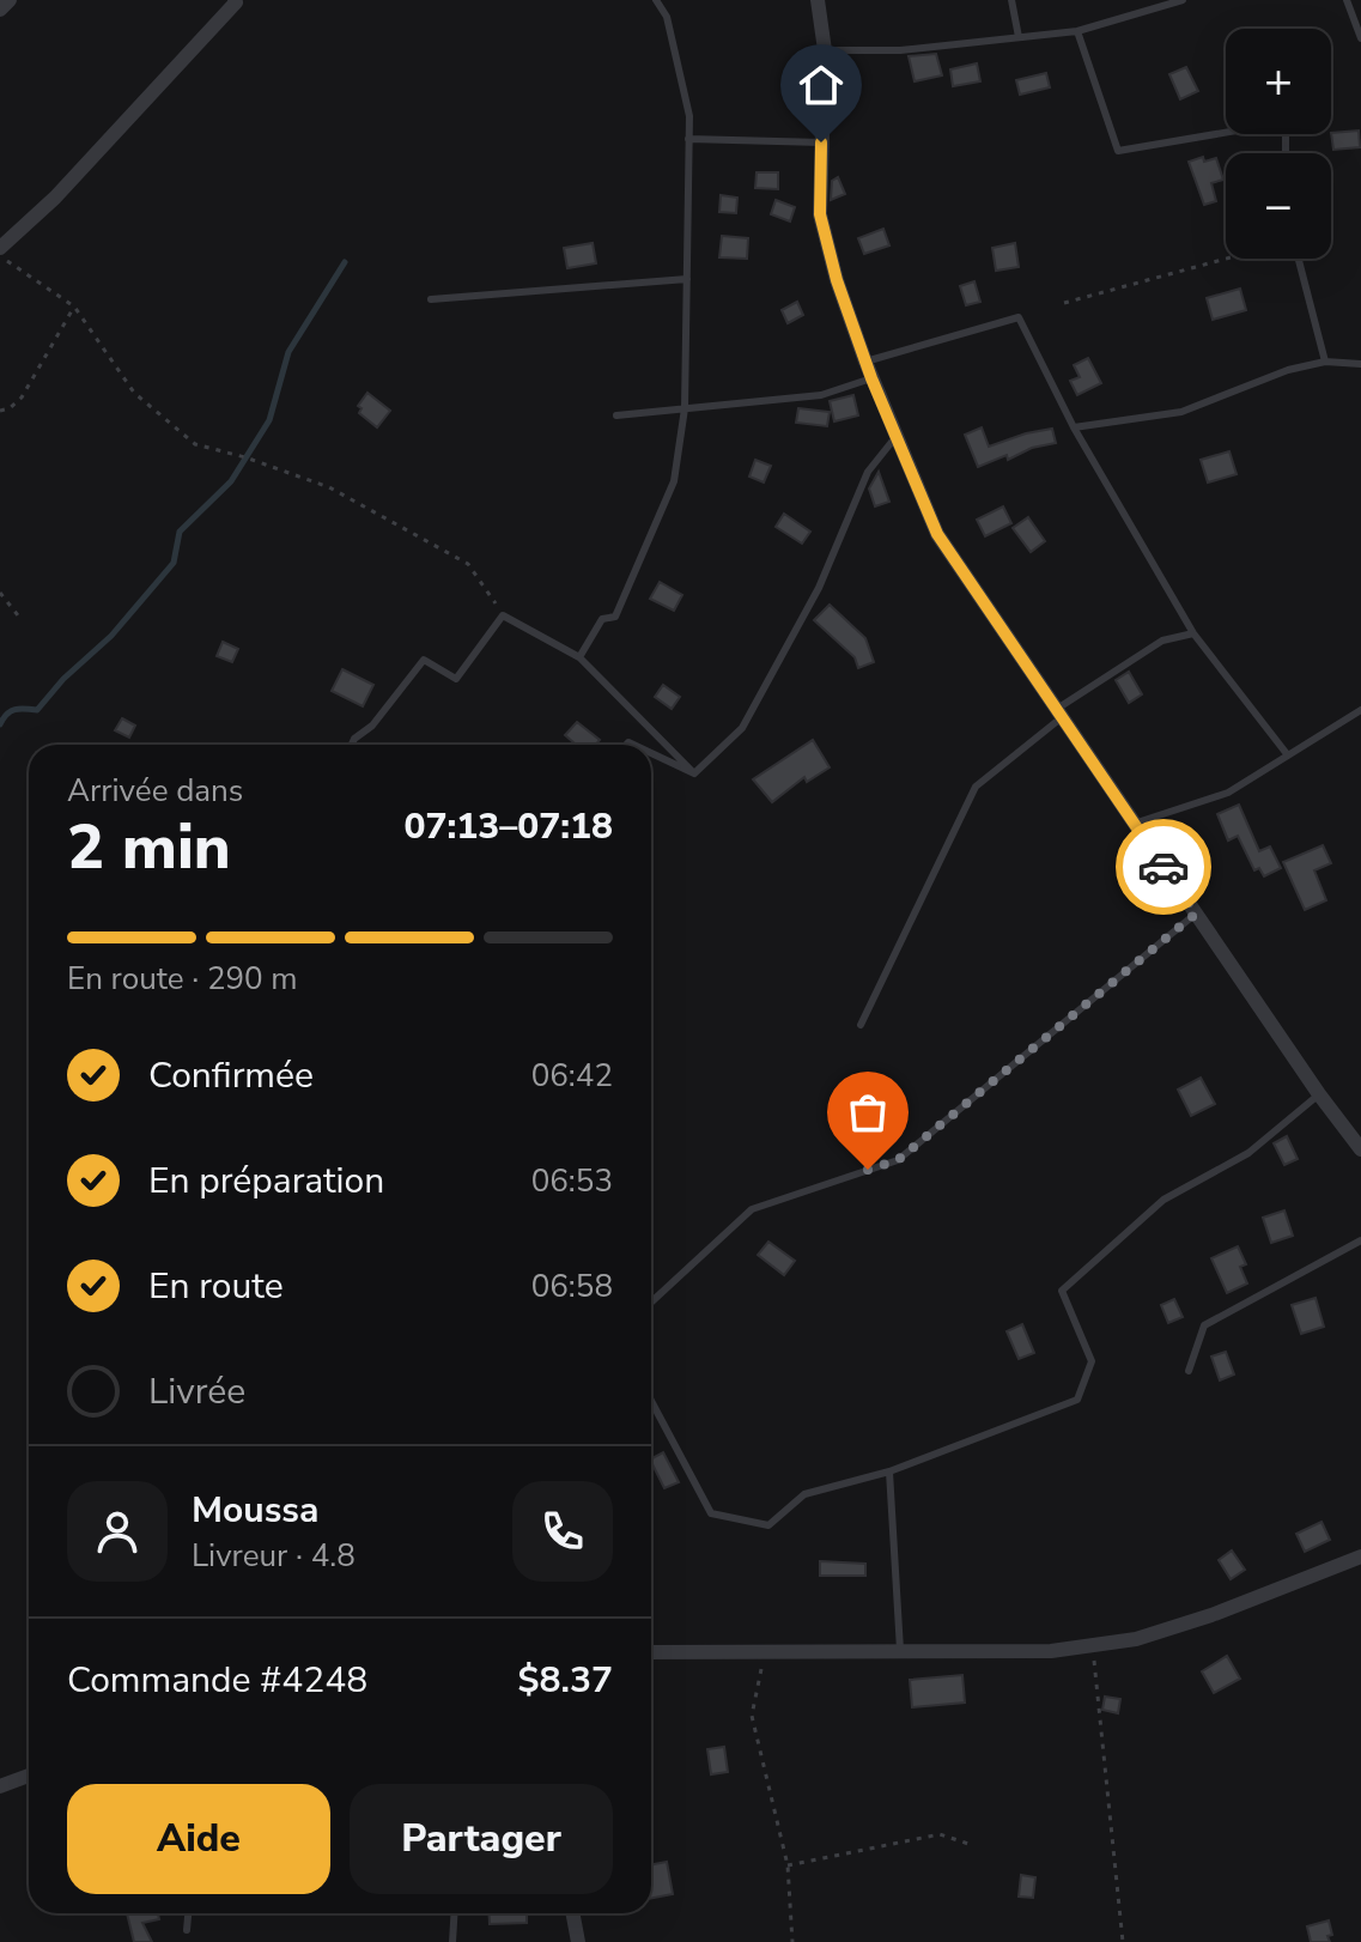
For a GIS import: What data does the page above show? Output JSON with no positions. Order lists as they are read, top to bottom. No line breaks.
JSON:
{"page":{"map_buttons":["+","−"],"heading":["2 min","Arrivée dans","07:13–07:18"],"panel":["Moussa","Livreur · 4.8","Commande #4248","$8.37"],"bar":"En route · 290 m","list":[["Confirmée","06:42"],["En préparation","06:53"],["En route","06:58"],"Livrée"],"buttons":["Aide","Partager"]}}
